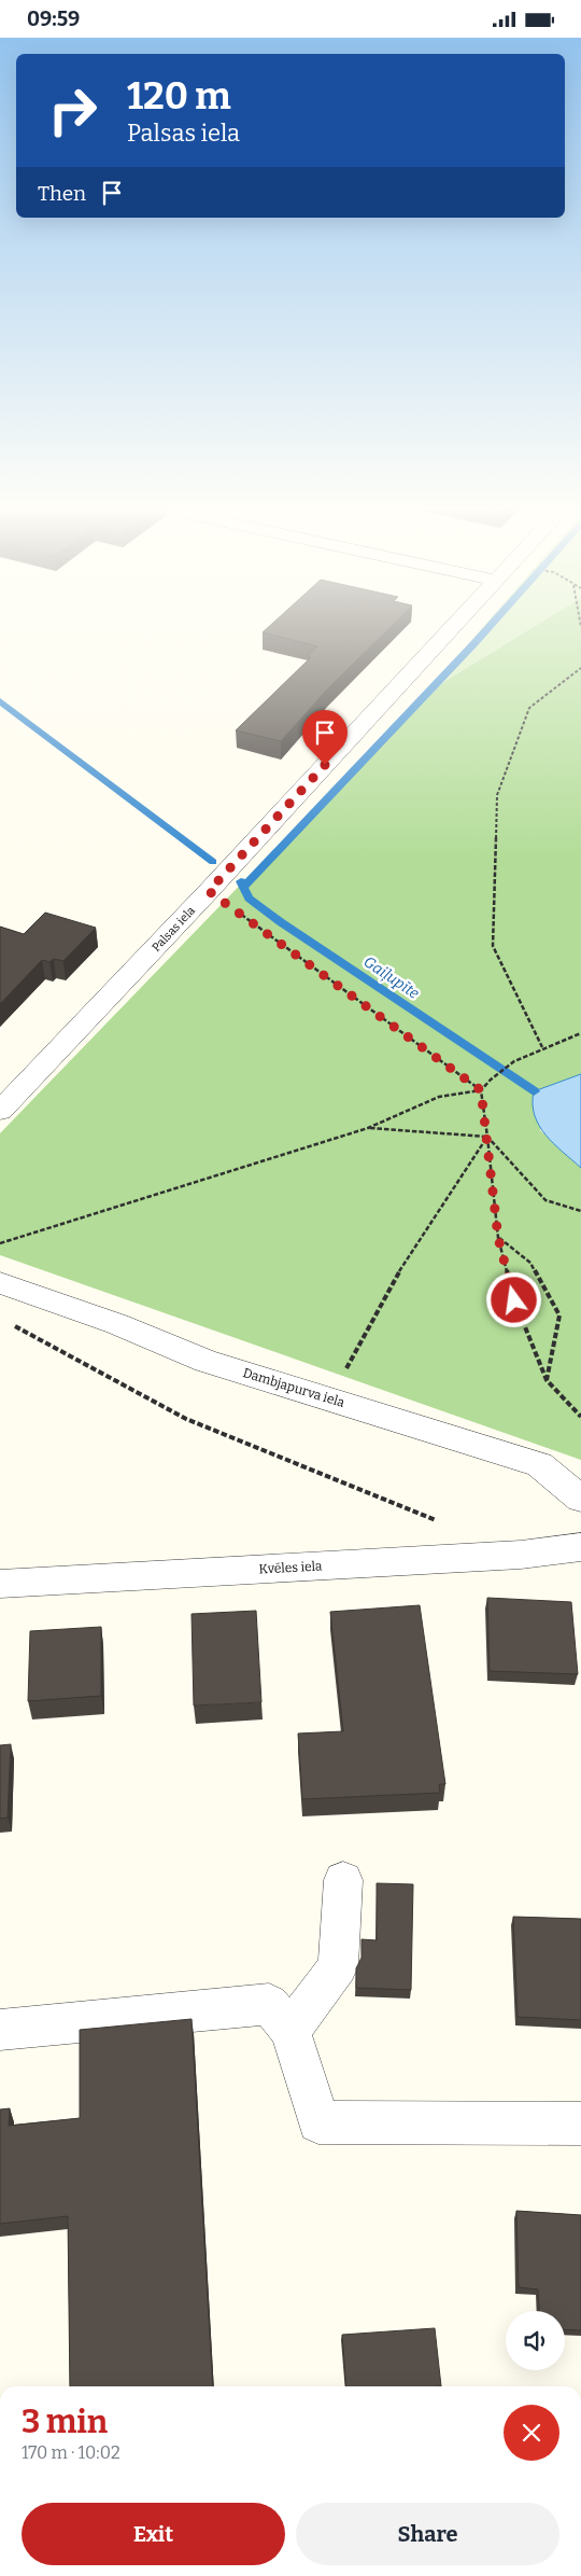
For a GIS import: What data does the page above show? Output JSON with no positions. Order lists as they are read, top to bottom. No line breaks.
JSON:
{"streets":{"street":["Palsas iela","Dambjapurva iela","Kvēles iela"]},"water":["Gaiļupīte"],"page":{"status":"09:59","turn":["120 m","Palsas iela"],"then":"Then","heading":["3 min","170 m · 10:02"],"buttons":["Exit","Share"]}}
